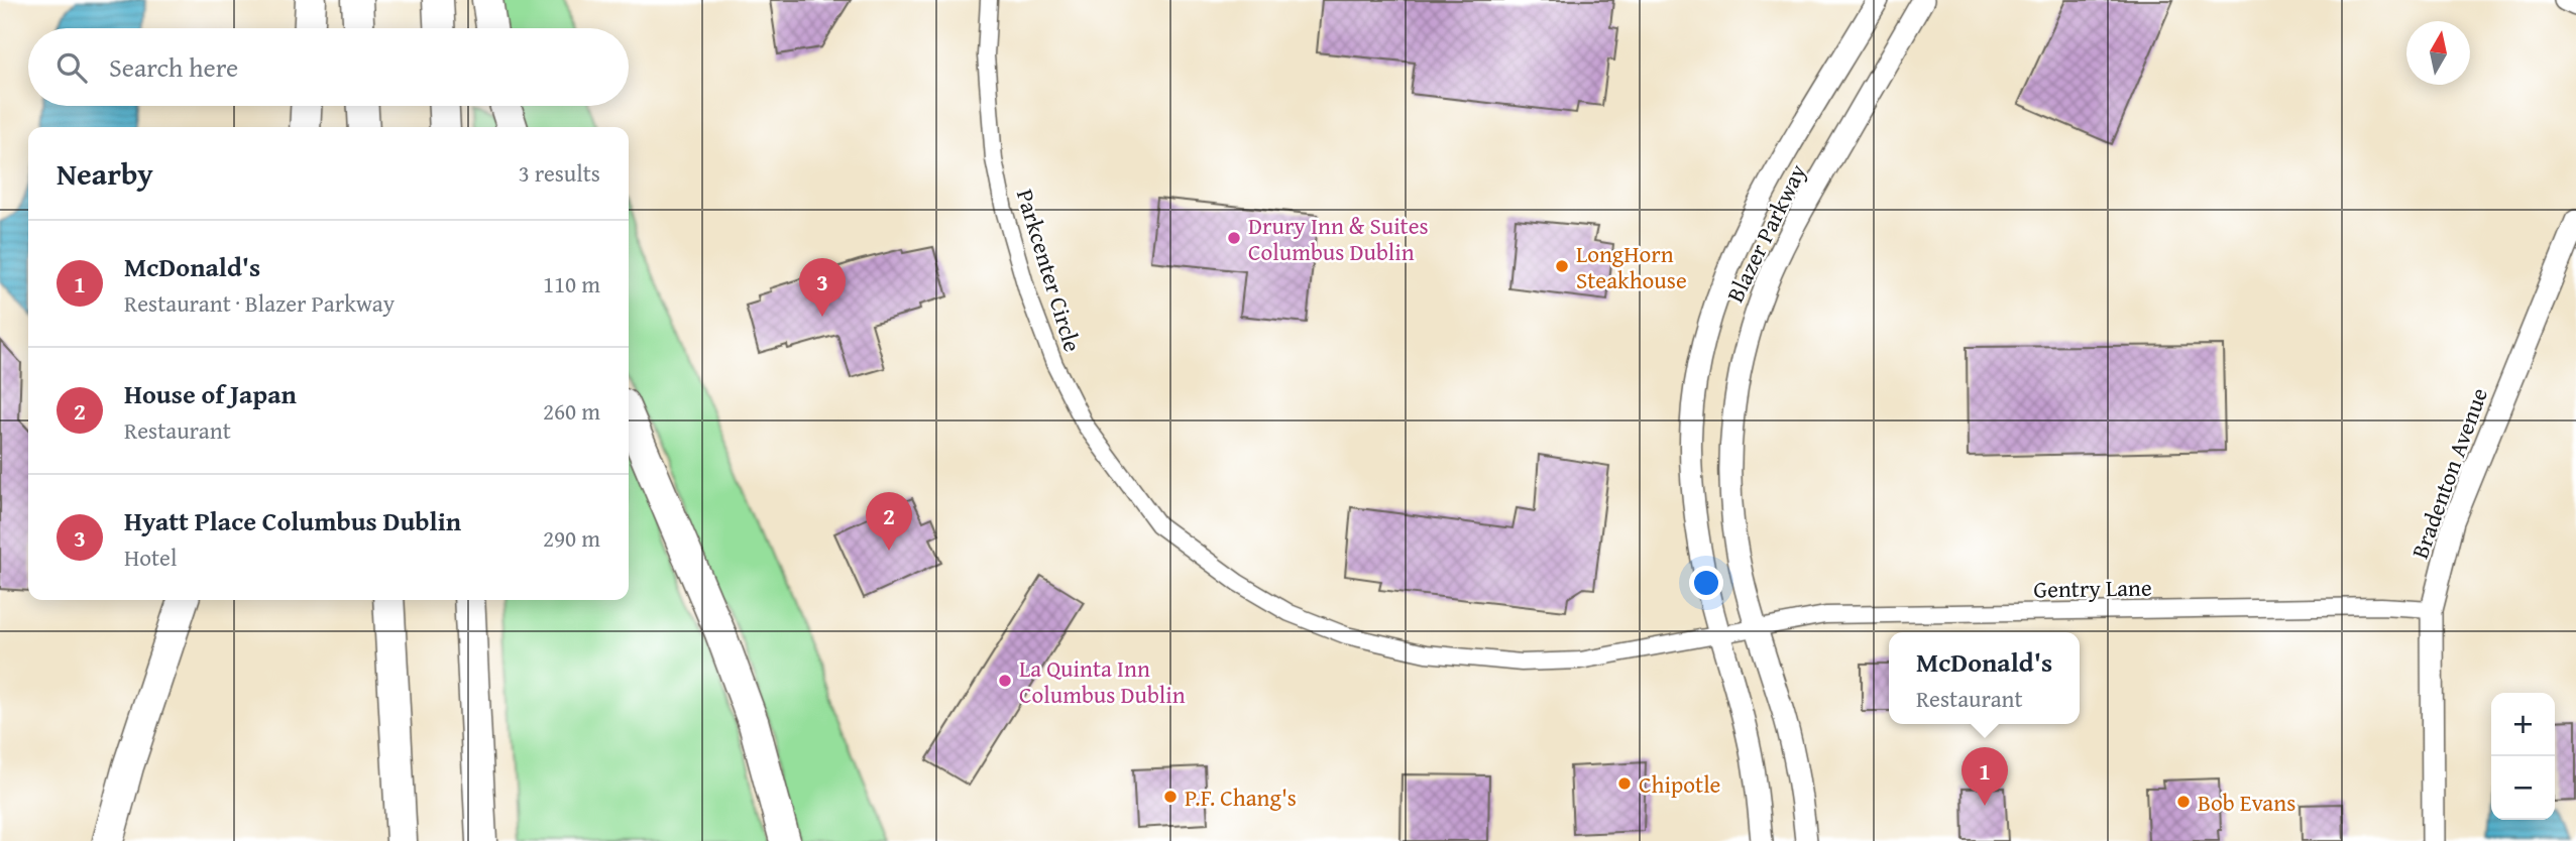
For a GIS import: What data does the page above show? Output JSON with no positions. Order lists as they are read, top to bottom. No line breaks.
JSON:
{"streets":{"street":["Blazer Parkway","Parkcenter Circle","Bradenton Avenue","Gentry Lane"]},"crossings":[["Blazer Parkway","Parkcenter Circle"],["Blazer Parkway","Gentry Lane"],["Parkcenter Circle","Gentry Lane"],["Bradenton Avenue","Gentry Lane"]],"places":["Drury Inn & Suites Columbus Dublin","LongHorn Steakhouse","La Quinta Inn Columbus Dublin","Chipotle","P.F. Chang's","Bob Evans"],"north":"top","page":{"search":"Search here","heading":["Nearby","3 results"],"list":[{"mark":"1","name":"McDonald's","note":"Restaurant · Blazer Parkway","value":"110 m"},{"mark":"2","name":"House of Japan","note":"Restaurant","value":"260 m"},{"mark":"3","name":"Hyatt Place Columbus Dublin","note":"Hotel","value":"290 m"}],"pins":["3","2","1"],"popup":["McDonald's","Restaurant"],"map_buttons":["+","−"]}}
